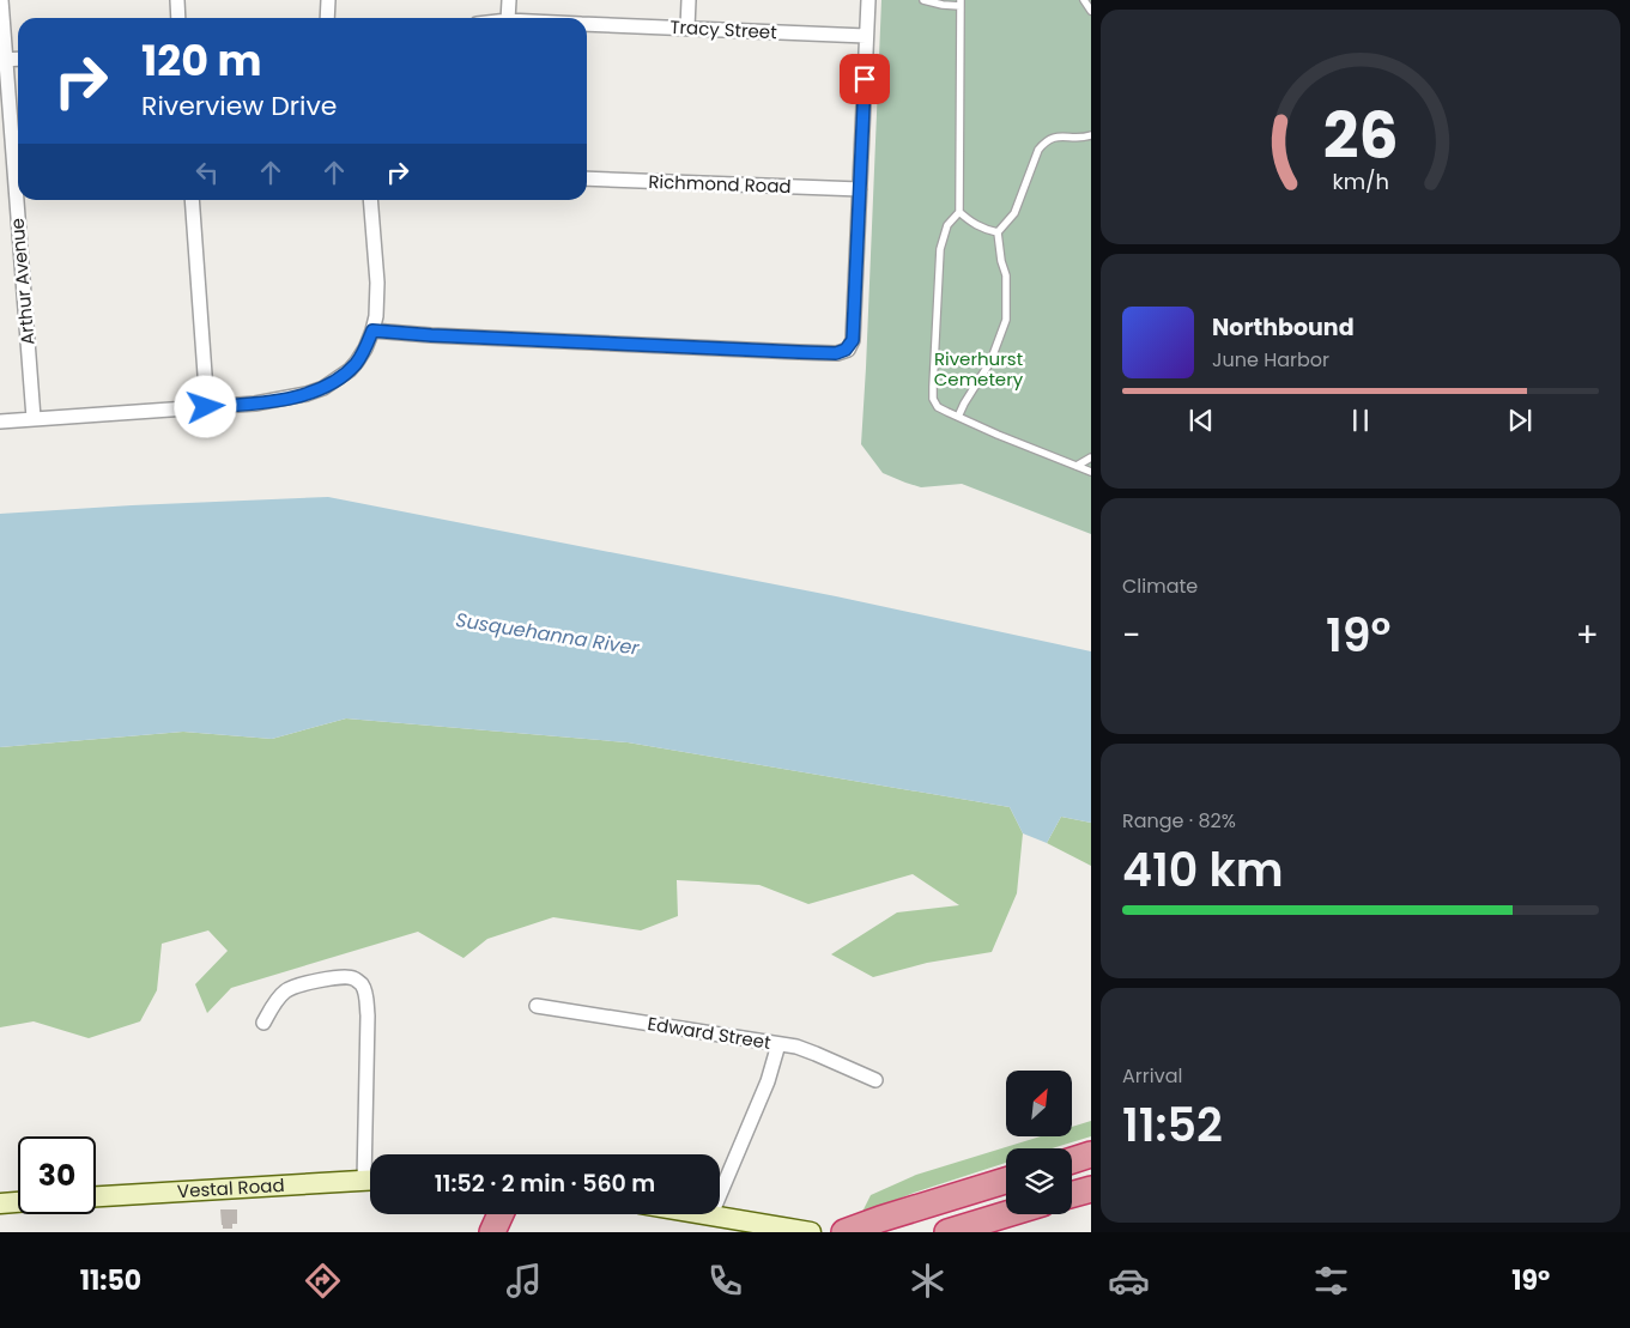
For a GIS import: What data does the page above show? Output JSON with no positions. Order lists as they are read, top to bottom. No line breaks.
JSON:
{"streets":{"street":["Tracy Street","Richmond Road","Arthur Avenue","Edward Street","Vestal Road"]},"water":["Susquehanna River"],"parks":["Riverhurst Cemetery"],"north":"top right","page":{"turn":["120 m","Riverview Drive"],"song":["Northbound","June Harbor"],"tile":["Climate",["Range · 82%","410 km"],["Arrival","11:52"]],"heat":["−","19°","+"],"limit":"30","trip":"11:52 · 2 min · 560 m","tabs":["11:50","19°"],"gauge":["26","km/h"]}}
